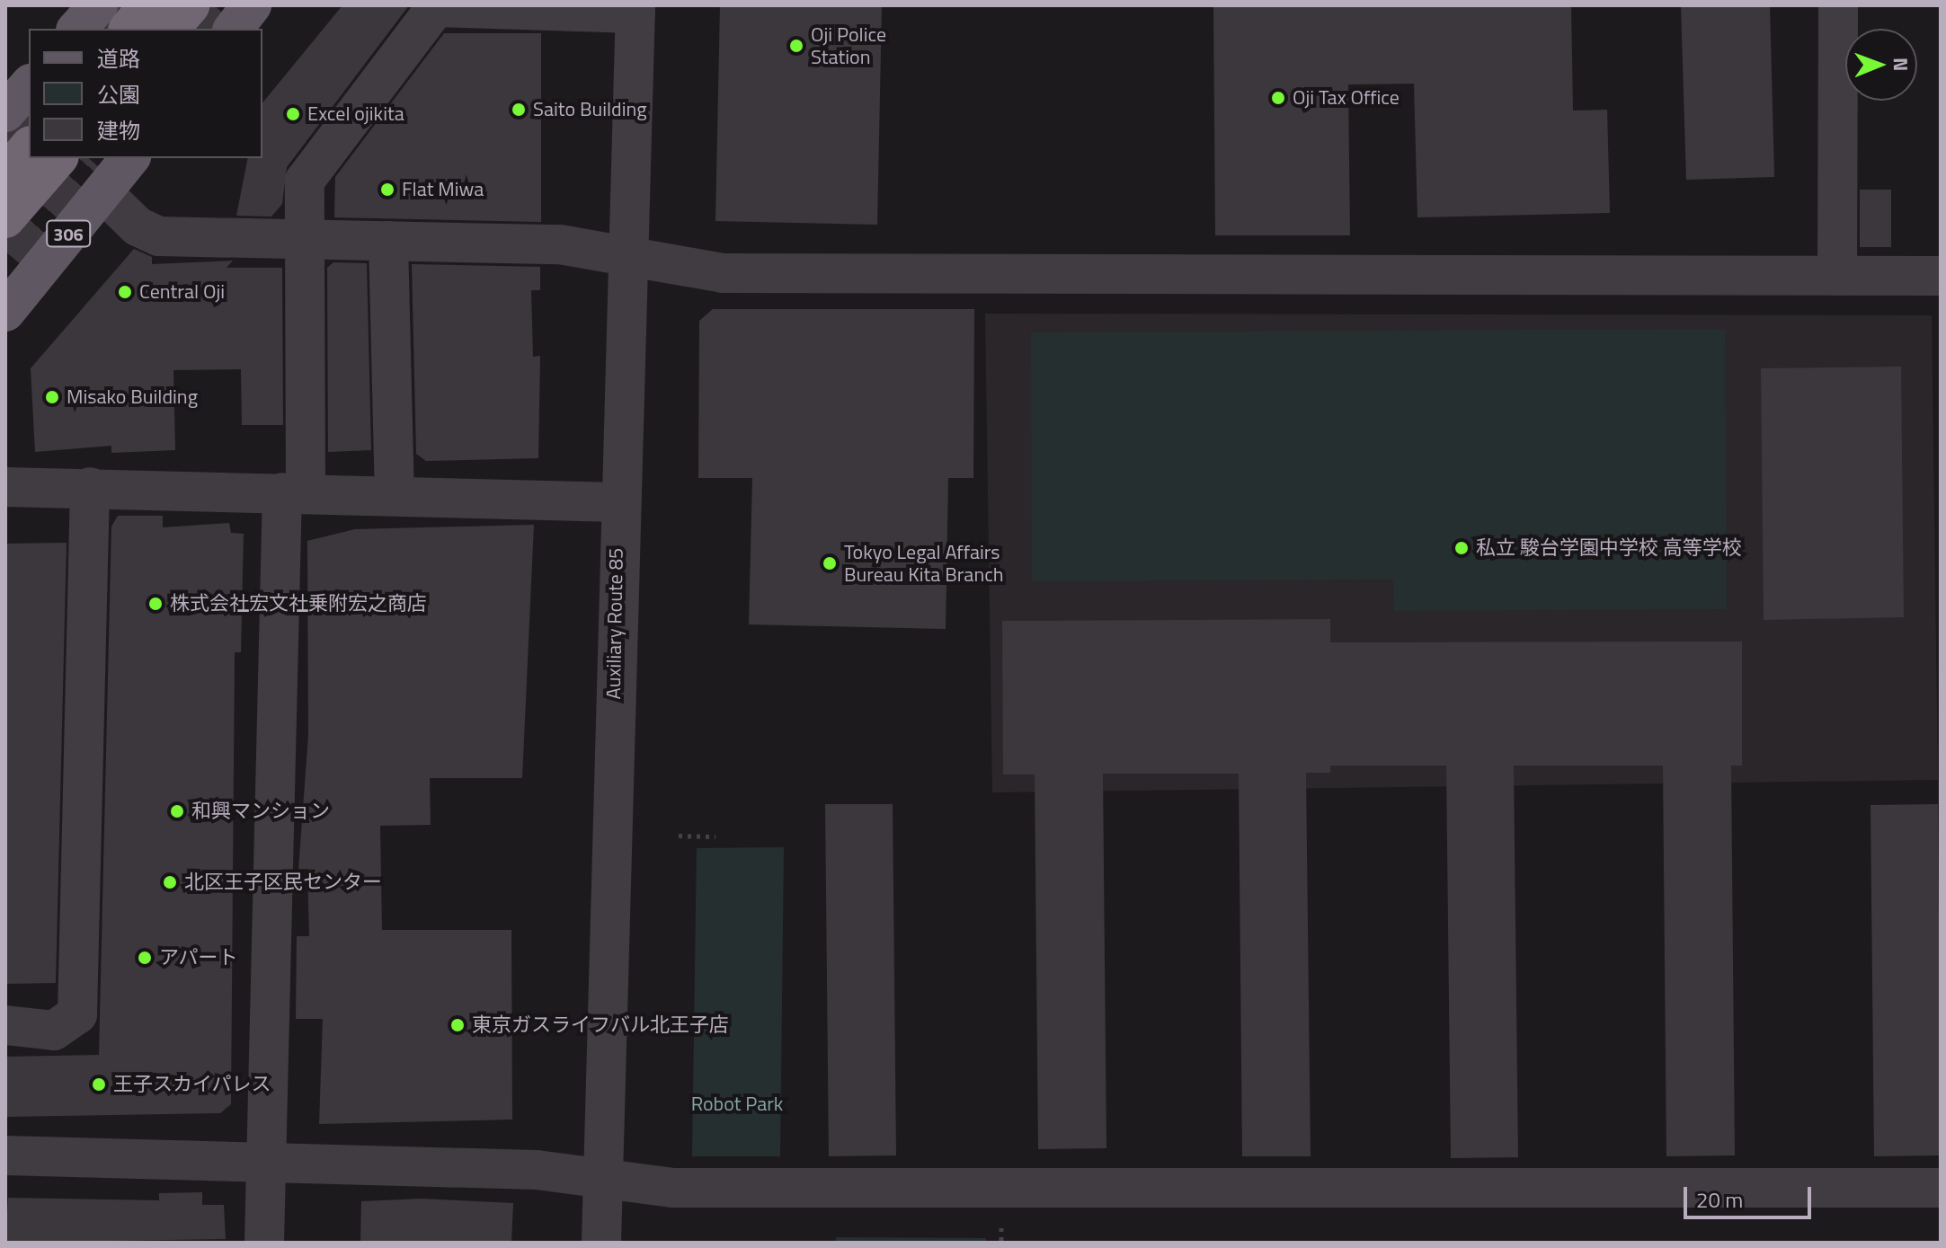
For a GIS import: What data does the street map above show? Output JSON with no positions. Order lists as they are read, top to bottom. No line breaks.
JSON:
{"streets":{"main road":["306"],"street":["Auxiliary Route 85"]},"parks":["Robot Park"],"places":["Oji Police Station","Oji Tax Office","Saito Building","Excel ojikita","Flat Miwa","Central Oji","Misako Building","私立 駿台学園中学校 高等学校","Tokyo Legal Affairs Bureau Kita Branch","株式会社宏文社乗附宏之商店","和興マンション","北区王子区民センター","アパート","東京ガスライフバル北王子店","王子スカイパレス"],"legend":["道路","公園","建物"],"scale_bar":"20 m","north":"right"}
